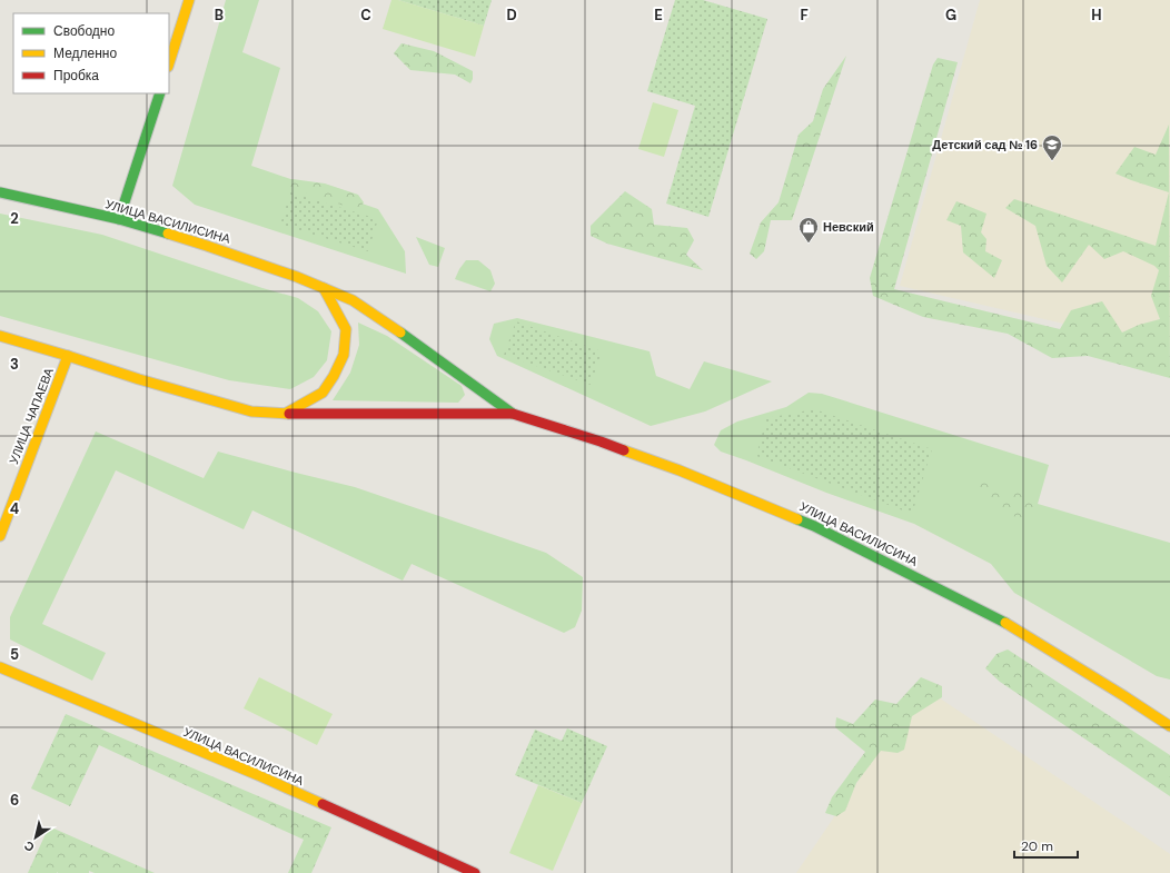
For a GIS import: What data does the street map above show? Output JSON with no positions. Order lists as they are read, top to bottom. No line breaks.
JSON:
{"streets":{"street":["УЛИЦА ВАСИЛИСИНА","УЛИЦА ЧАПАЕВА"]},"crossings":[["УЛИЦА ВАСИЛИСИНА","УЛИЦА ЧАПАЕВА"]],"places":{"school or university":["Детский сад № 16"],"shop":["Невский"]},"legend":["Свободно","Медленно","Пробка"],"scale_bar":"20 m","north":"bottom left","grid":{"columns":["B","C","D","E","F","G","H"],"rows":["2","3","4","5","6"]}}
